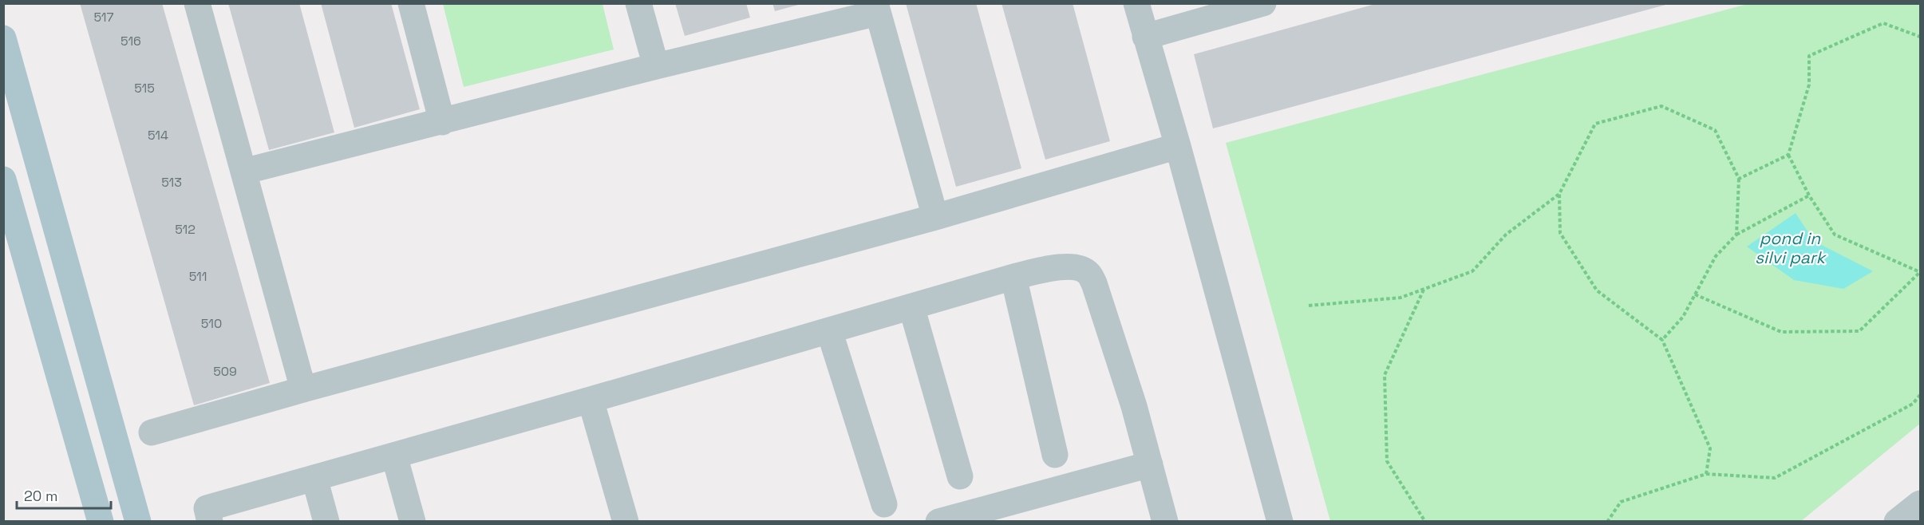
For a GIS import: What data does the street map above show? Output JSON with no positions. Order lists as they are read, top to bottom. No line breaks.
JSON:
{"water":["pond in silvi park"],"house_numbers":["517","516","515","514","513","512","511","510","509"],"scale_bar":"20 m"}
